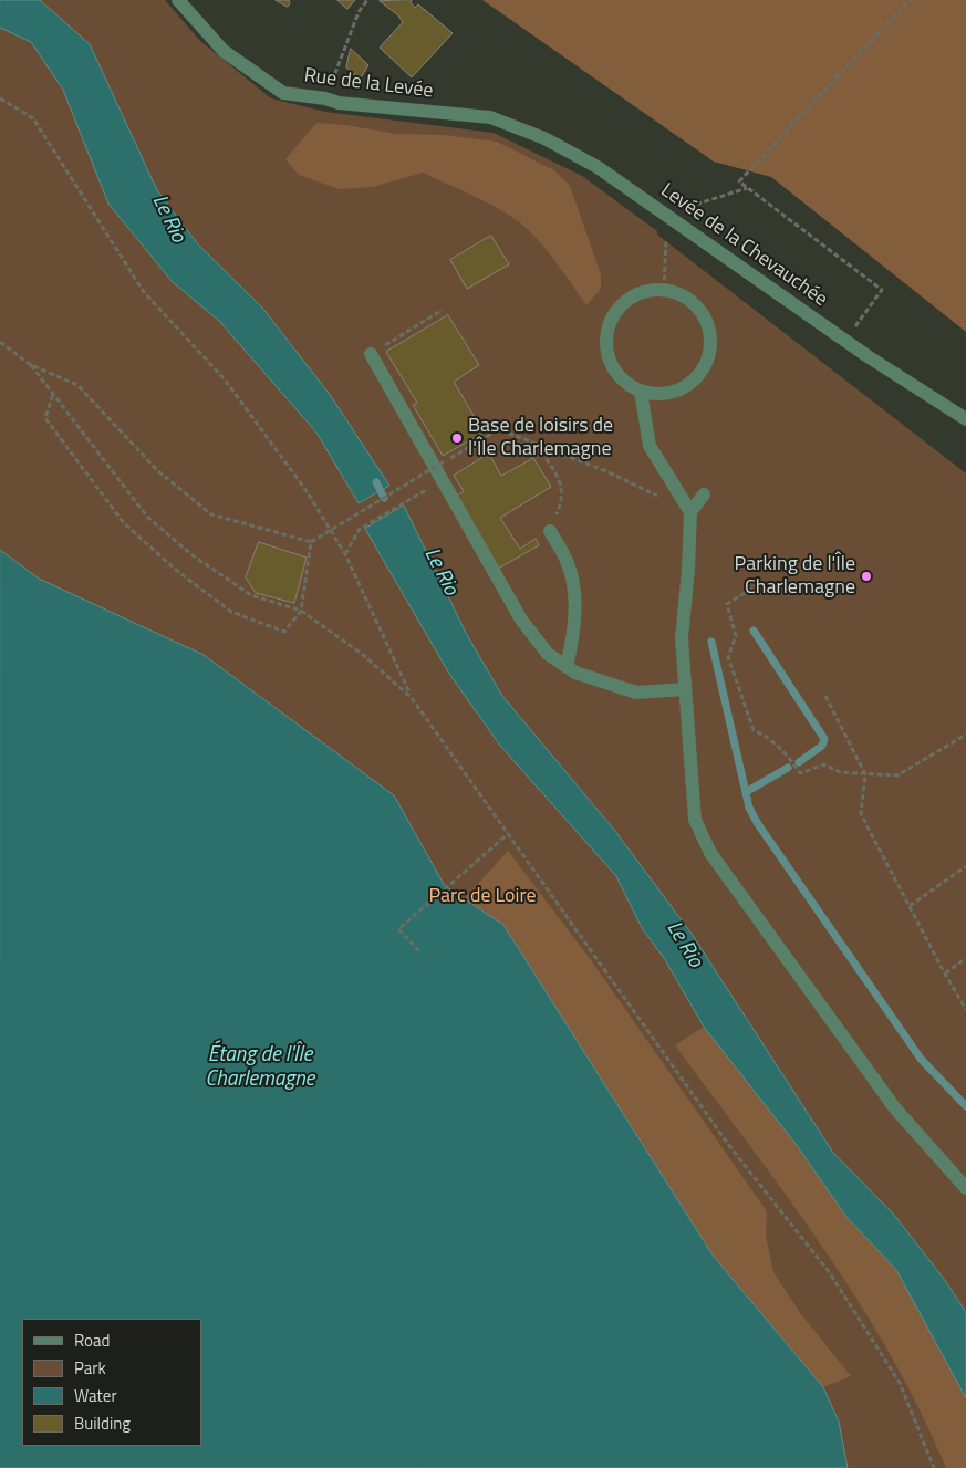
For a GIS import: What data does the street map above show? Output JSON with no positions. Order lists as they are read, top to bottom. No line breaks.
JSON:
{"streets":{"street":["Rue de la Levée","Levée de la Chevauchée"]},"crossings":[["Rue de la Levée","Levée de la Chevauchée"]],"water":["Le Rio","Étang de l'Île Charlemagne"],"parks":["Parc de Loire"],"places":["Base de loisirs de l'Île Charlemagne","Parking de l'Île Charlemagne"],"legend":["Road","Park","Water","Building"]}
